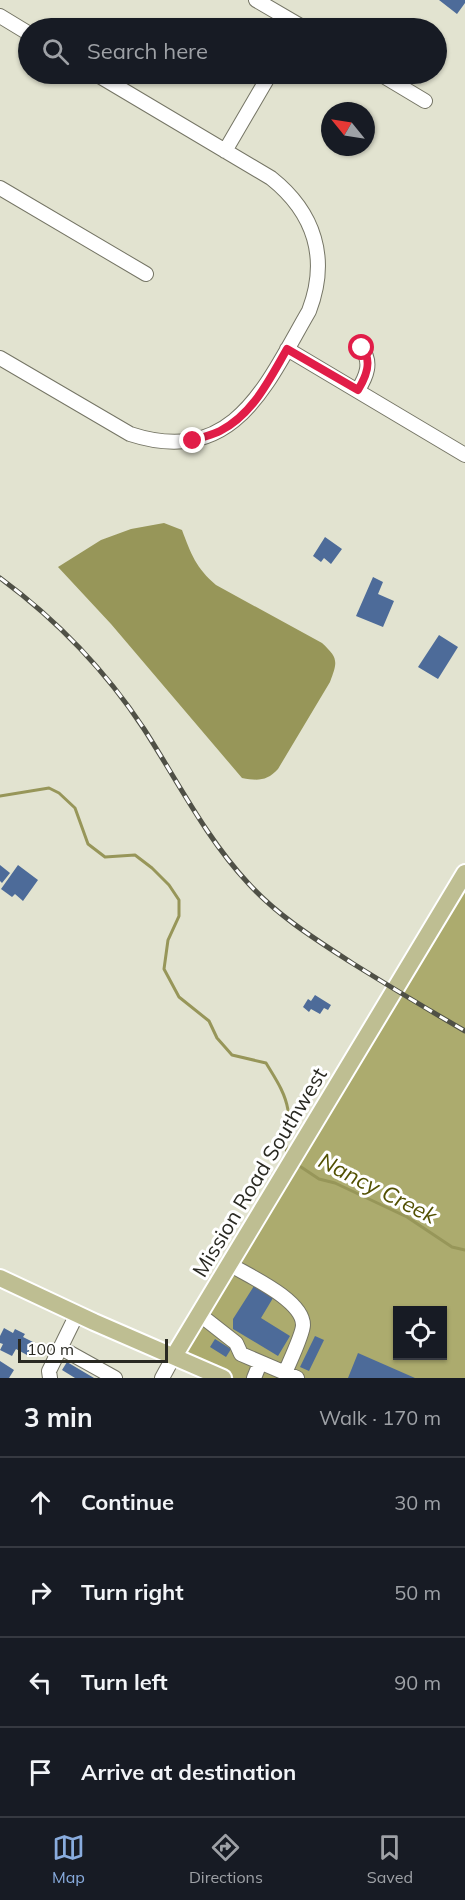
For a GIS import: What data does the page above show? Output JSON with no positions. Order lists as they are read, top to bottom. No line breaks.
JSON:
{"streets":{"main road":["Mission Road Southwest"]},"water":["Nancy Creek"],"scale_bar":"100 m","north":"top left","page":{"search":"Search here","scale":"100 m","heading":["3 min","Walk · 170 m"],"list":[["Continue","30 m"],["Turn right","50 m"],["Turn left","90 m"],"Arrive at destination"],"nav":["Map","Directions","Saved"]}}
